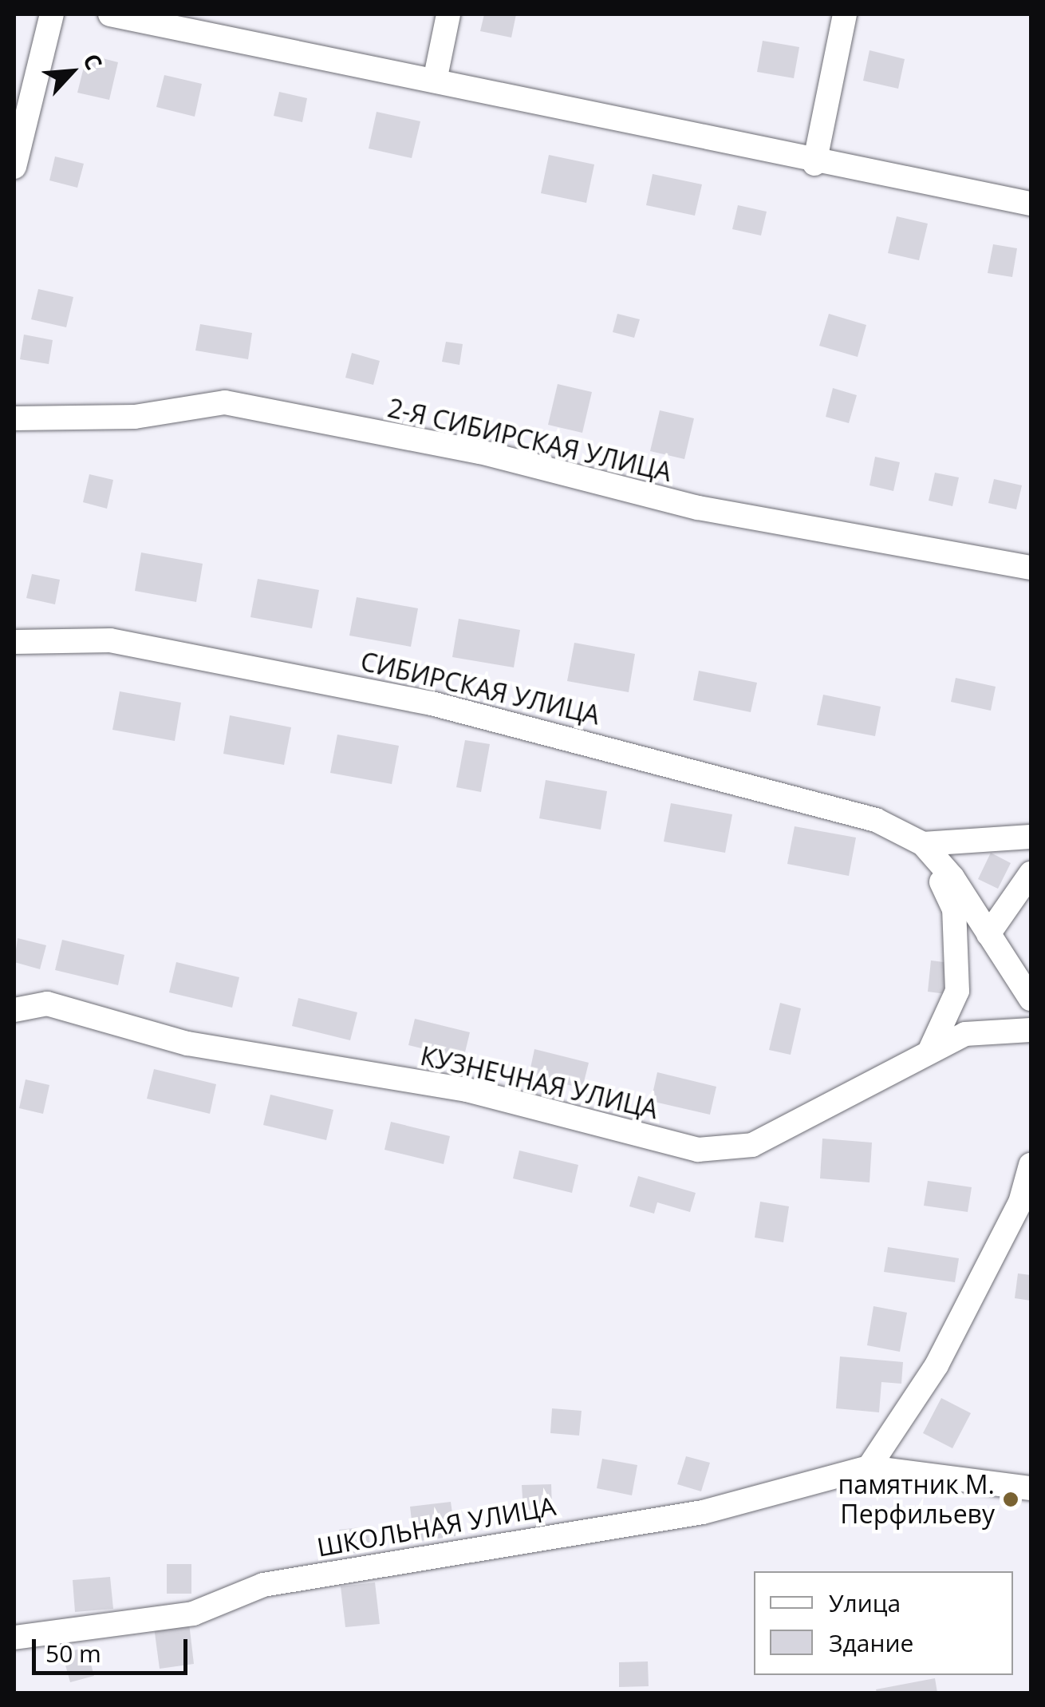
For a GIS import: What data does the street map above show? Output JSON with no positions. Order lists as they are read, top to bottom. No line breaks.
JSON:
{"streets":{"street":["2-Я СИБИРСКАЯ УЛИЦА","СИБИРСКАЯ УЛИЦА","КУЗНЕЧНАЯ УЛИЦА","ШКОЛЬНАЯ УЛИЦА"]},"places":["памятник М. Перфильеву"],"legend":["Улица","Здание"],"scale_bar":"50 m","north":"top right"}
